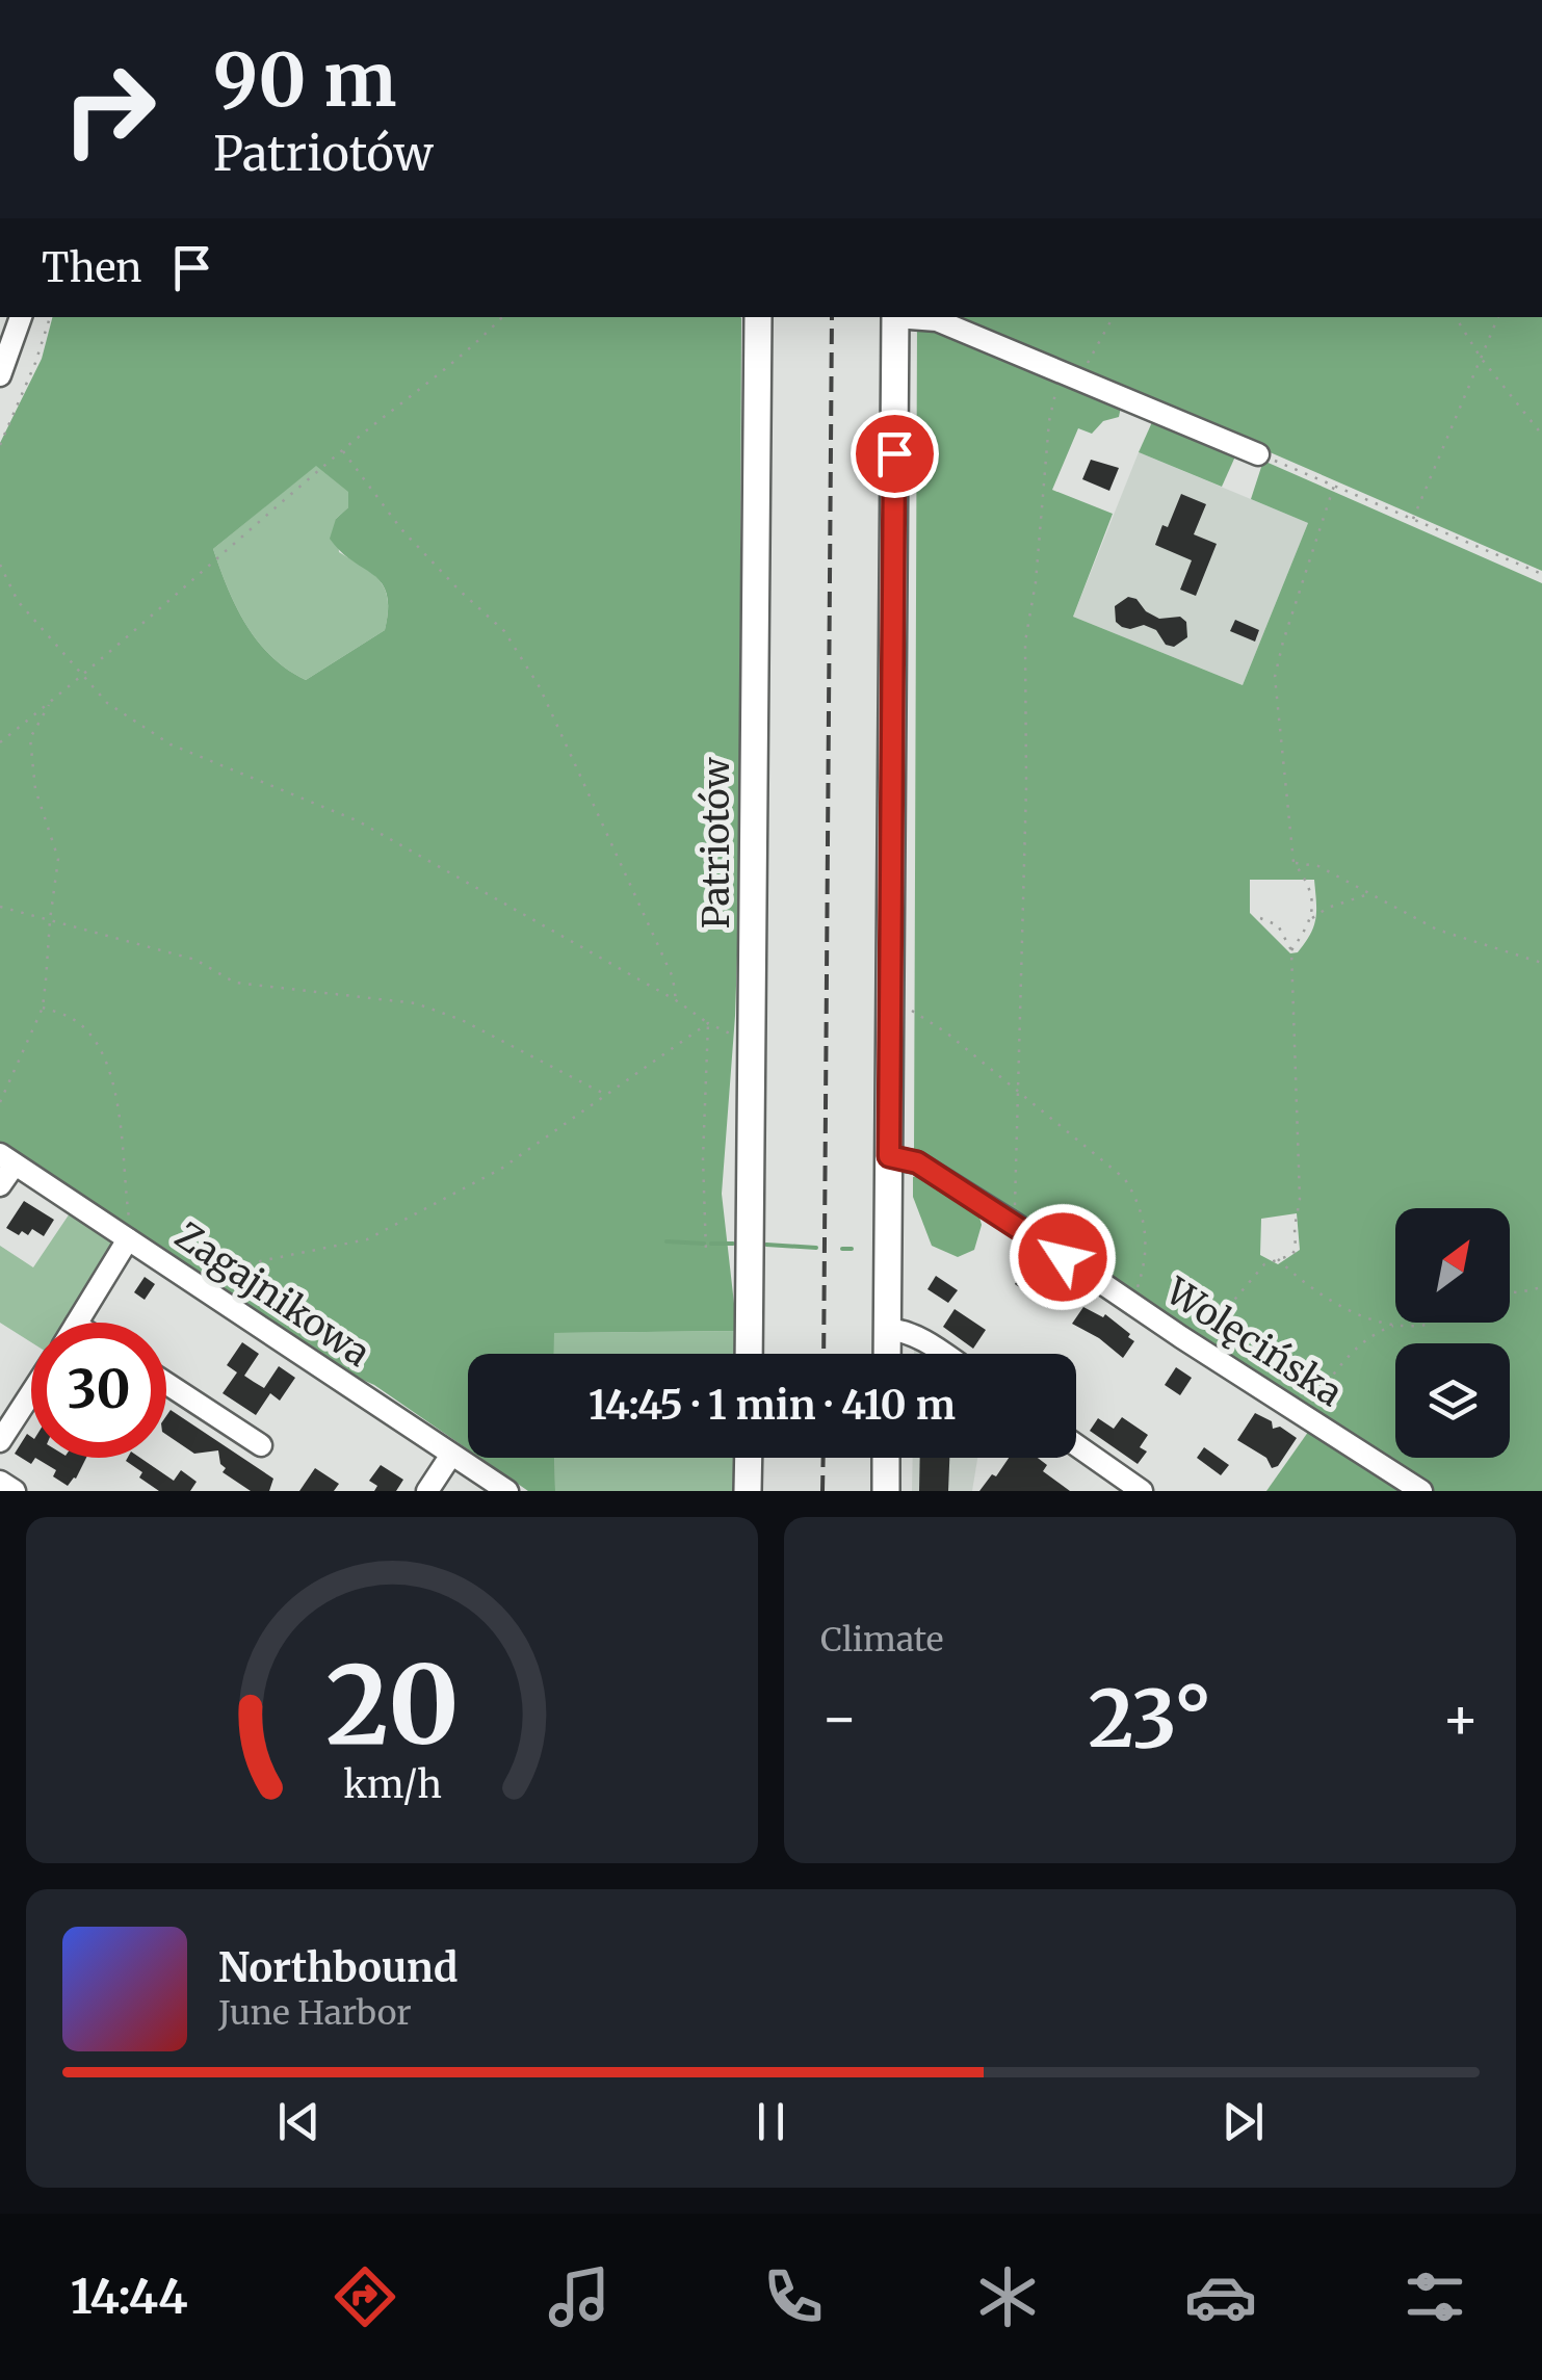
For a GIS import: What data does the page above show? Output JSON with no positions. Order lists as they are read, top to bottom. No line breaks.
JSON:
{"streets":{"main road":["Patriotów"],"street":["Zagajnikowa","Wolęcińska"]},"north":"top right","page":{"turn":["90 m","Patriotów"],"then":"Then","limit":"30","trip":"14:45 · 1 min · 410 m","tile":"Climate","heat":["−","23°","+"],"song":["Northbound","June Harbor"],"tabs":"14:44","gauge":["20","km/h"]}}
